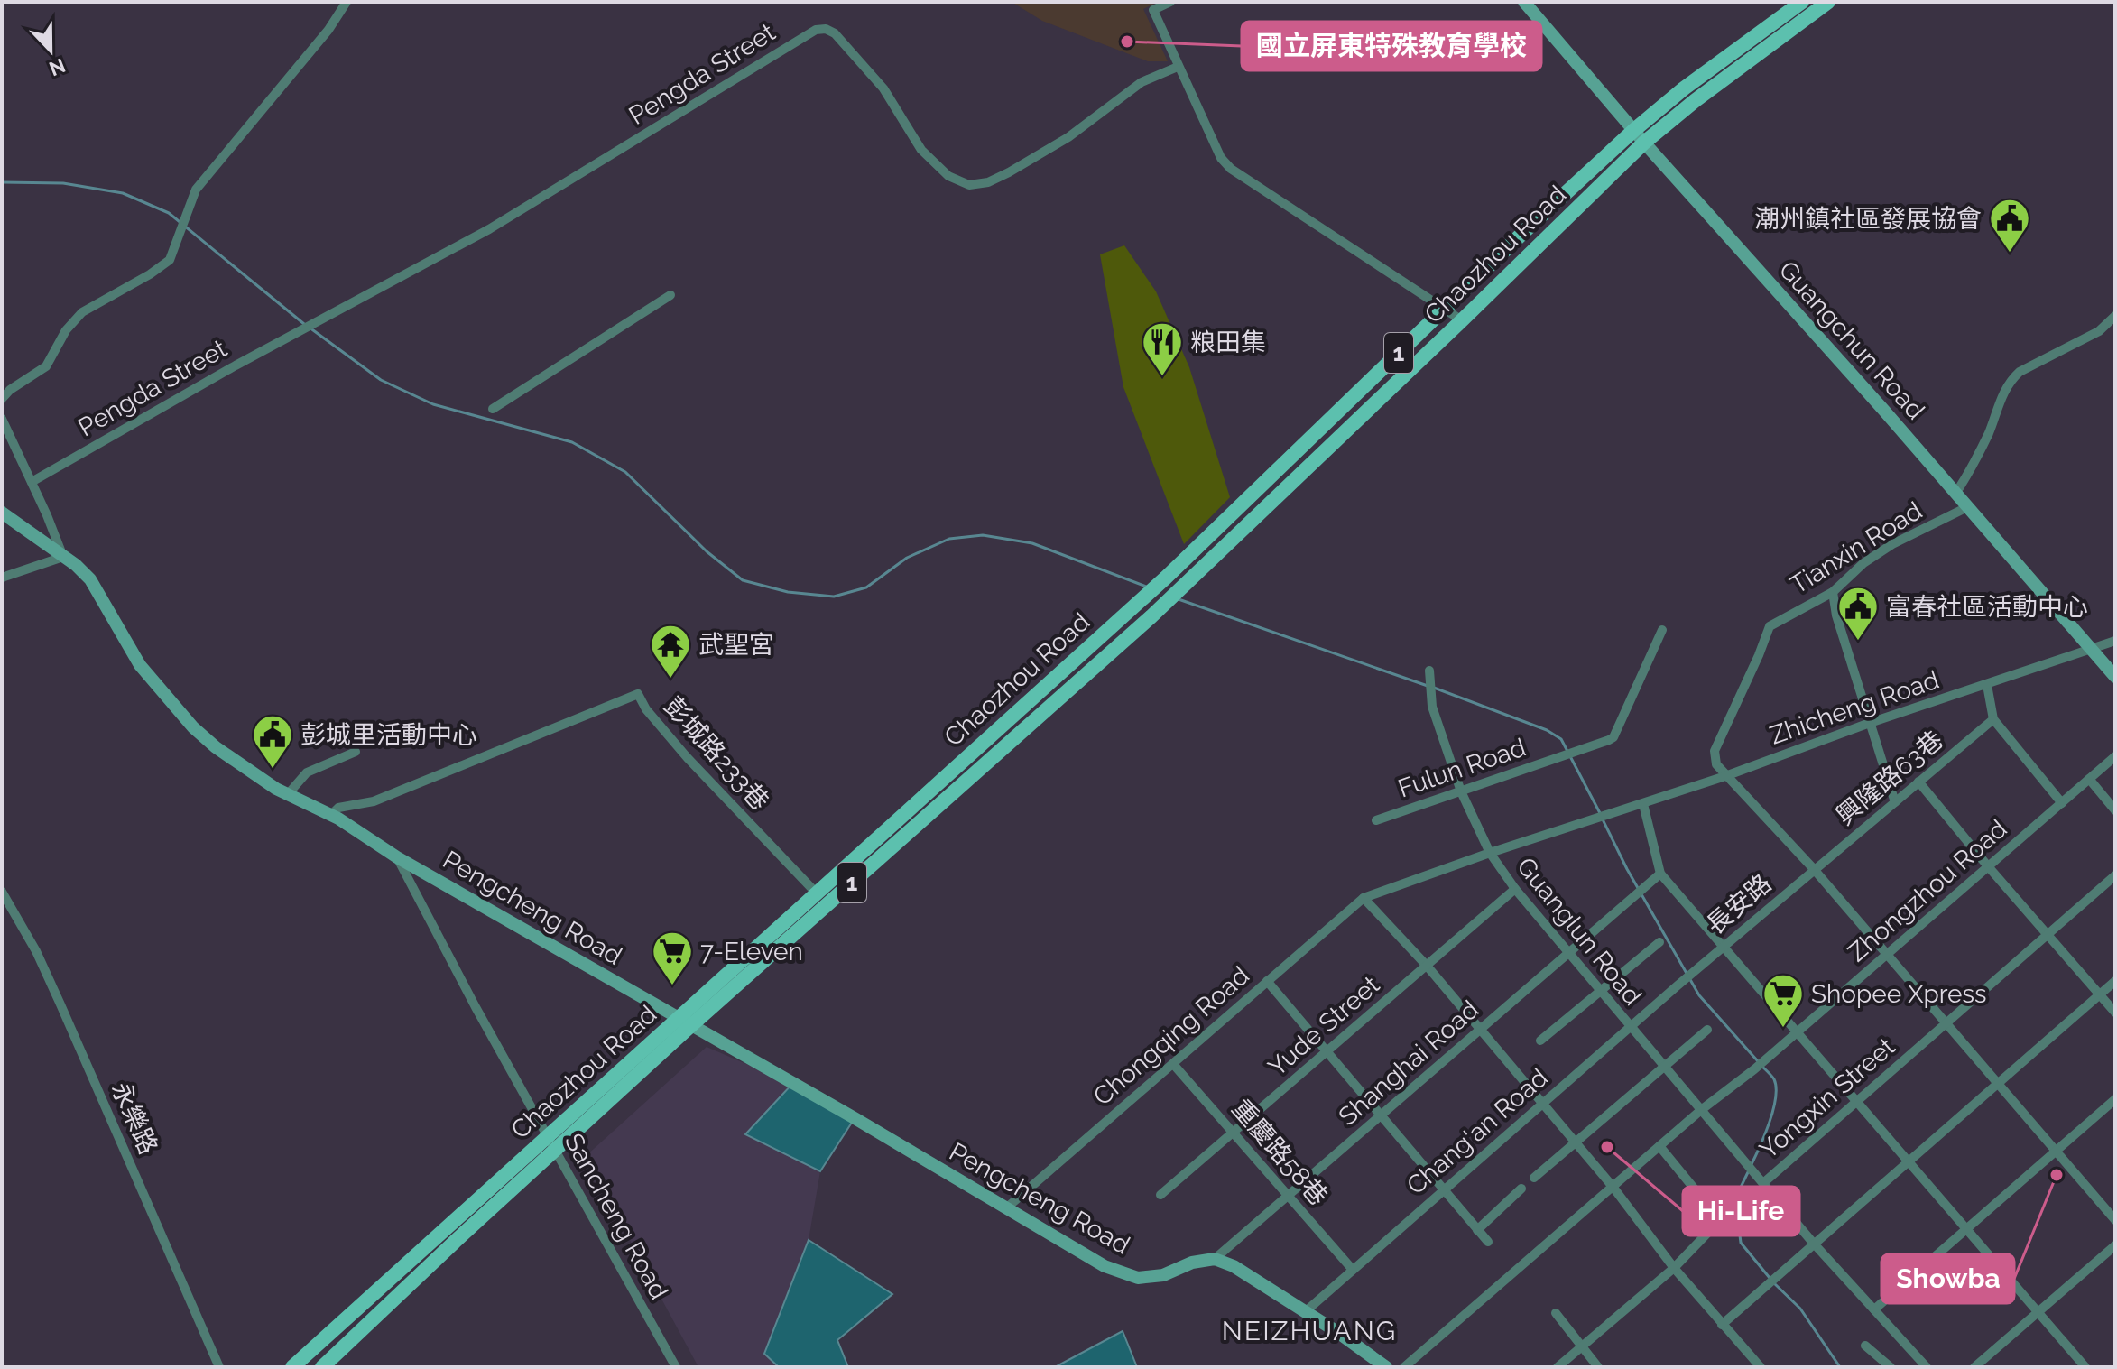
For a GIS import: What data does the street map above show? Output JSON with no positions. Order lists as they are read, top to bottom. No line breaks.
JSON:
{"streets":{"main road":["Chaozhou Road","1"],"street":["Pengda Street","Guangchun Road","Tianxin Road","Zhicheng Road","彭城路233巷","Fulun Road","興隆路63巷","Zhongzhou Road","長安路","Pengcheng Road","Guanglun Road","Yude Street","Chongqing Road","Shanghai Road","Yongxin Street","永樂路","Chang'an Road","重慶路58巷","Sancheng Road"]},"crossings":[["Chaozhou Road","Guangchun Road"],["Chaozhou Road","彭城路233巷"],["Chaozhou Road","Pengcheng Road"],["Chaozhou Road","Sancheng Road"],["Guangchun Road","Tianxin Road"],["Guangchun Road","Zhicheng Road"],["Tianxin Road","Zhicheng Road"],["Zhicheng Road","Guanglun Road"],["彭城路233巷","Pengcheng Road"],["Fulun Road","Guanglun Road"],["興隆路63巷","長安路"],["Zhongzhou Road","Guanglun Road"],["長安路","Chang'an Road"],["Pengcheng Road","Chongqing Road"],["Pengcheng Road","Shanghai Road"],["Pengcheng Road","Sancheng Road"],["Guanglun Road","Yude Street"],["Guanglun Road","Shanghai Road"],["Guanglun Road","Yongxin Street"],["Guanglun Road","Chang'an Road"],["Yude Street","重慶路58巷"],["Chongqing Road","重慶路58巷"],["Shanghai Road","重慶路58巷"],["Chang'an Road","重慶路58巷"]],"districts":["NEIZHUANG"],"places":{"other":["國立屏東特殊教育學校","Hi-Life","Showba"],"public building":["潮州鎮社區發展協會","富春社區活動中心","彭城里活動中心"],"restaurant":["粮田集"],"temple":["武聖宮"],"supermarket":["7-Eleven","Shopee Xpress"]},"north":"bottom"}
